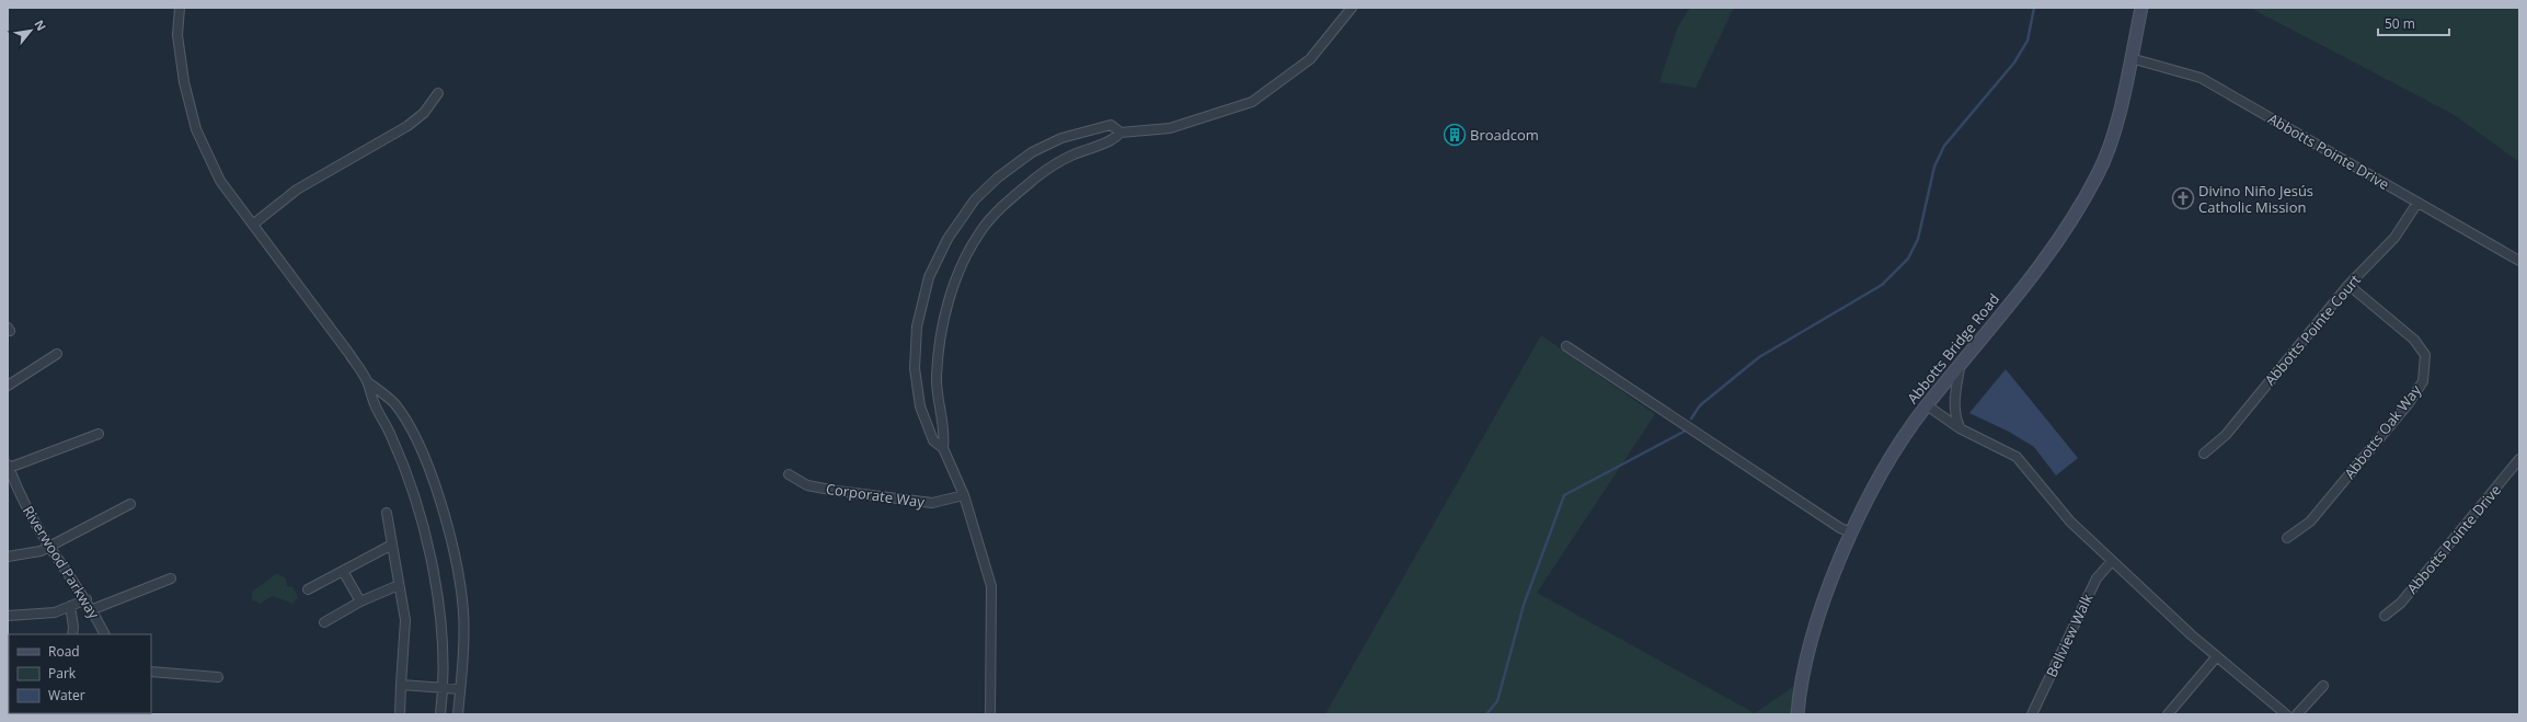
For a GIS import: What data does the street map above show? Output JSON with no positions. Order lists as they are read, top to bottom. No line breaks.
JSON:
{"streets":{"main road":["Abbotts Bridge Road"],"street":["Abbotts Pointe Drive","Abbotts Pointe Court","Abbotts Oak Way","Corporate Way","Riverwood Parkway","Bellview Walk"]},"crossings":[["Abbotts Pointe Drive","Abbotts Pointe Court"],["Abbotts Pointe Drive","Abbotts Bridge Road"],["Abbotts Pointe Court","Abbotts Oak Way"]],"places":{"building":["Broadcom"],"church":["Divino Niño Jesús Catholic Mission"]},"legend":["Road","Park","Water"],"scale_bar":"50 m","north":"top right"}
